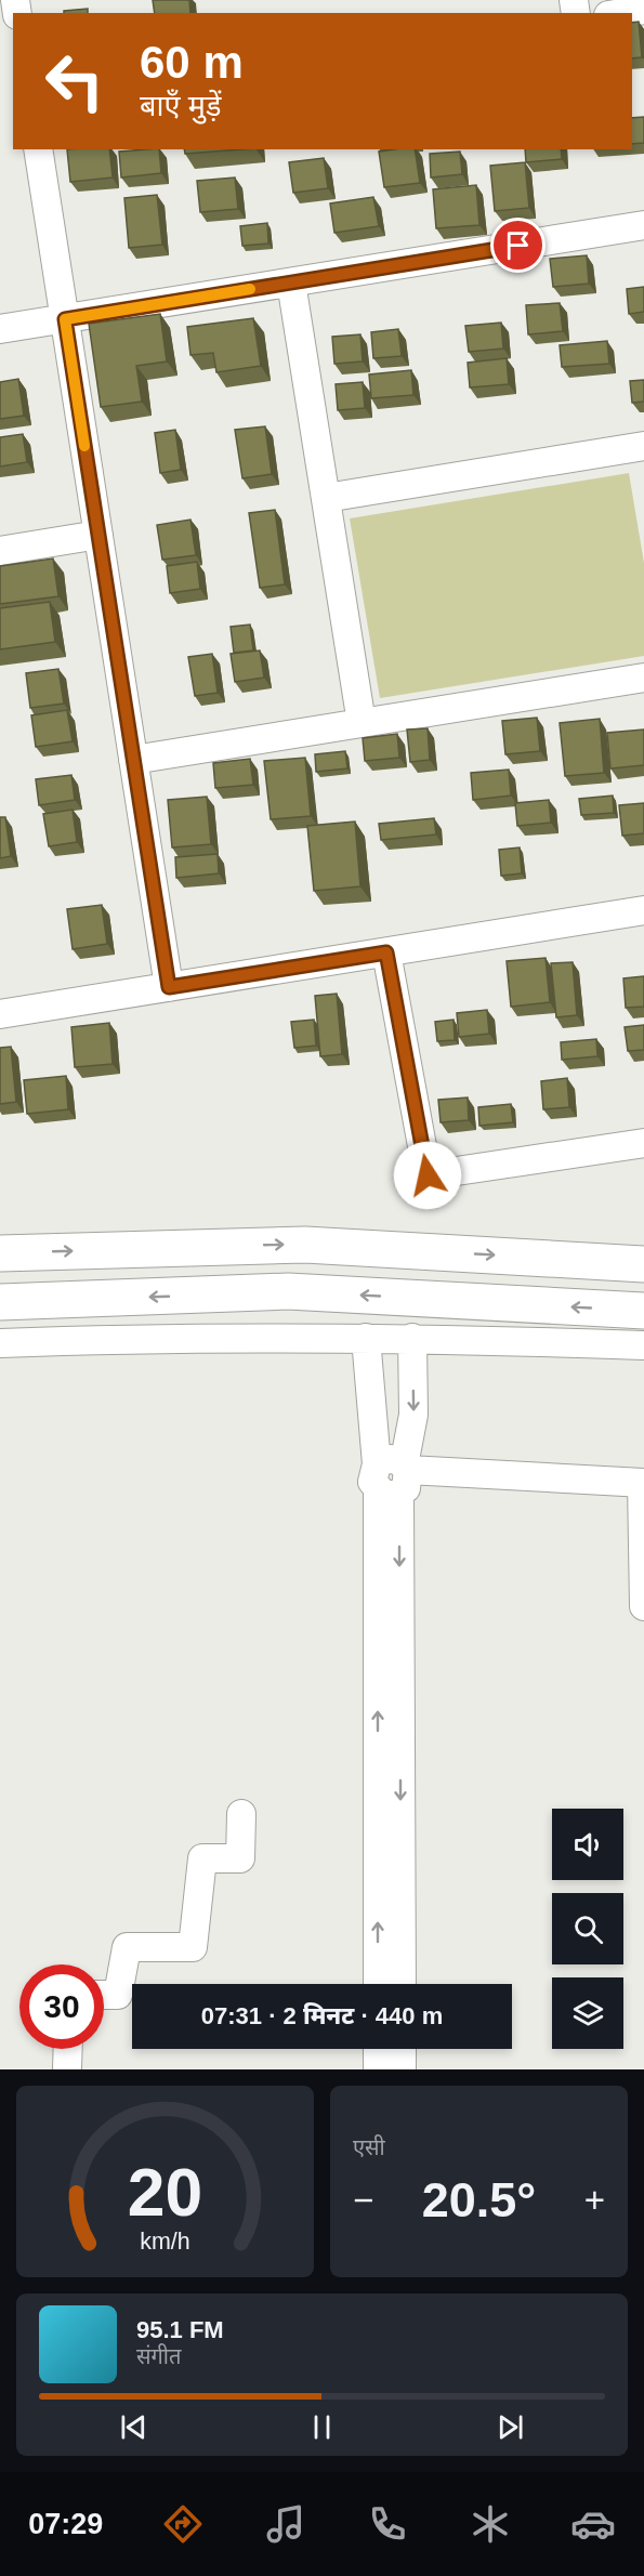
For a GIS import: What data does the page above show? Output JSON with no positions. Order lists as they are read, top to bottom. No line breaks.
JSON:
{"page":{"turn":["60 m","बाएँ मुड़ें"],"limit":"30","trip":"07:31 · 2 मिनट · 440 m","tile":"एसी","heat":["−","20.5°","+"],"song":["95.1 FM","संगीत"],"tabs":"07:29","gauge":["20","km/h"]}}
